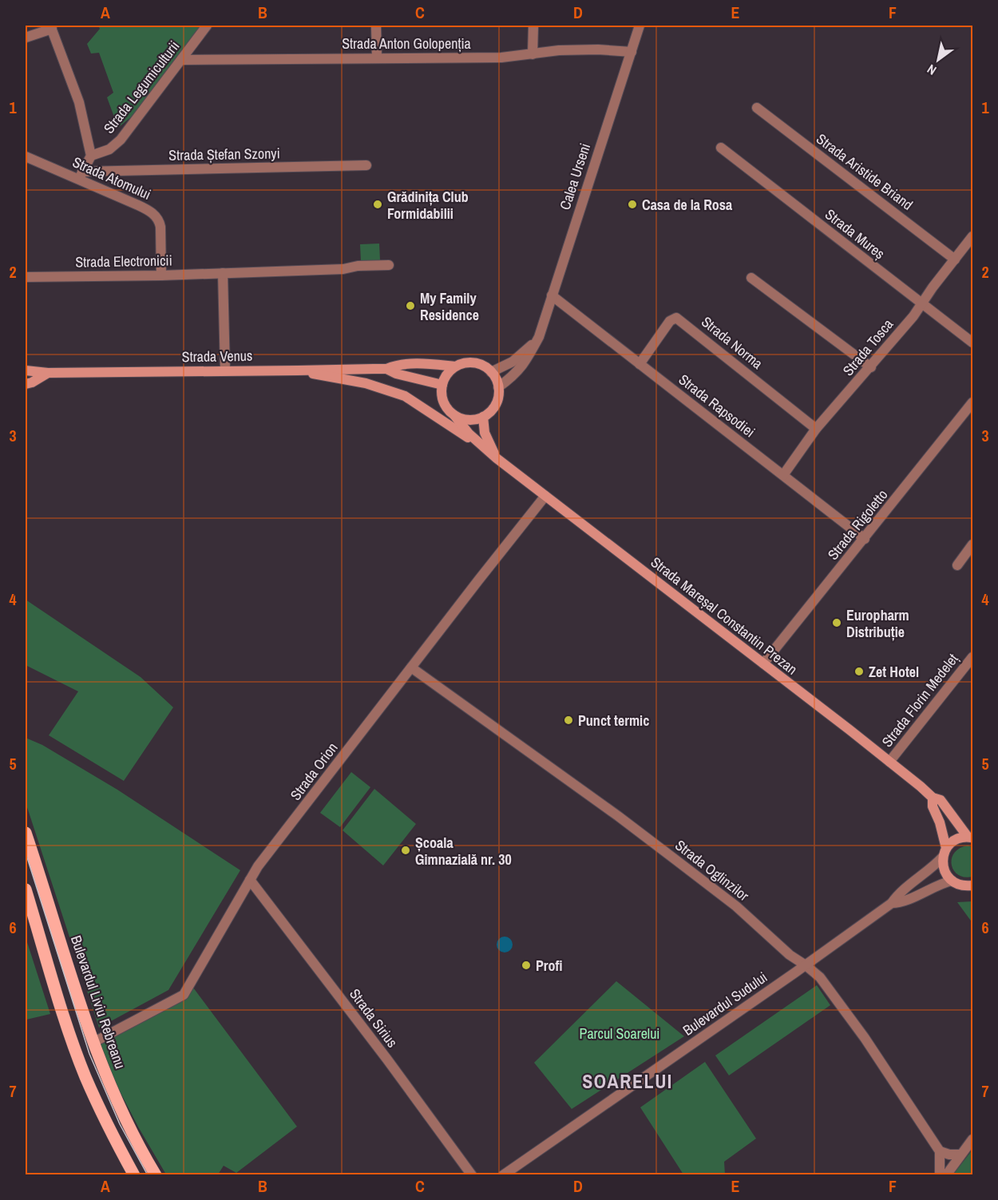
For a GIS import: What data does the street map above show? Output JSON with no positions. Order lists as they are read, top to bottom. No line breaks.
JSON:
{"streets":{"main road":["Strada Venus","Strada Mareșal Constantin Prezan","Bulevardul Liviu Rebreanu"],"street":["Strada Anton Golopenția","Strada Legumiculturii","Strada Ștefan Szonyi","Strada Aristide Briand","Calea Urseni","Strada Atomului","Strada Mureș","Strada Electronicii","Strada Norma","Strada Tosca","Strada Rapsodiei","Strada Rigoletto","Strada Florin Medeleț","Strada Orion","Strada Oglinzilor","Bulevardul Sudului","Strada Sirius"]},"crossings":[["Strada Anton Golopenția","Strada Legumiculturii"],["Strada Anton Golopenția","Calea Urseni"],["Strada Ștefan Szonyi","Strada Atomului"],["Strada Aristide Briand","Strada Tosca"],["Calea Urseni","Strada Venus"],["Calea Urseni","Strada Rapsodiei"],["Calea Urseni","Strada Mareșal Constantin Prezan"],["Strada Atomului","Strada Electronicii"],["Strada Mureș","Strada Tosca"],["Strada Norma","Strada Tosca"],["Strada Norma","Strada Rapsodiei"],["Strada Tosca","Strada Rapsodiei"],["Strada Venus","Strada Mareșal Constantin Prezan"],["Strada Rapsodiei","Strada Rigoletto"],["Strada Rigoletto","Strada Mareșal Constantin Prezan"],["Strada Mareșal Constantin Prezan","Strada Florin Medeleț"],["Strada Mareșal Constantin Prezan","Strada Orion"],["Strada Orion","Strada Oglinzilor"],["Strada Orion","Bulevardul Liviu Rebreanu"],["Strada Orion","Strada Sirius"],["Strada Oglinzilor","Bulevardul Sudului"]],"districts":["SOARELUI"],"parks":["Parcul Soarelui"],"places":["Grădinița Club Formidabilii","Casa de la Rosa","My Family Residence","Europharm Distribuție","Zet Hotel","Punct termic","Școala Gimnazială nr. 30","Profi"],"north":"bottom left","grid":{"columns":["A","B","C","D","E","F"],"rows":["1","2","3","4","5","6","7"]}}
